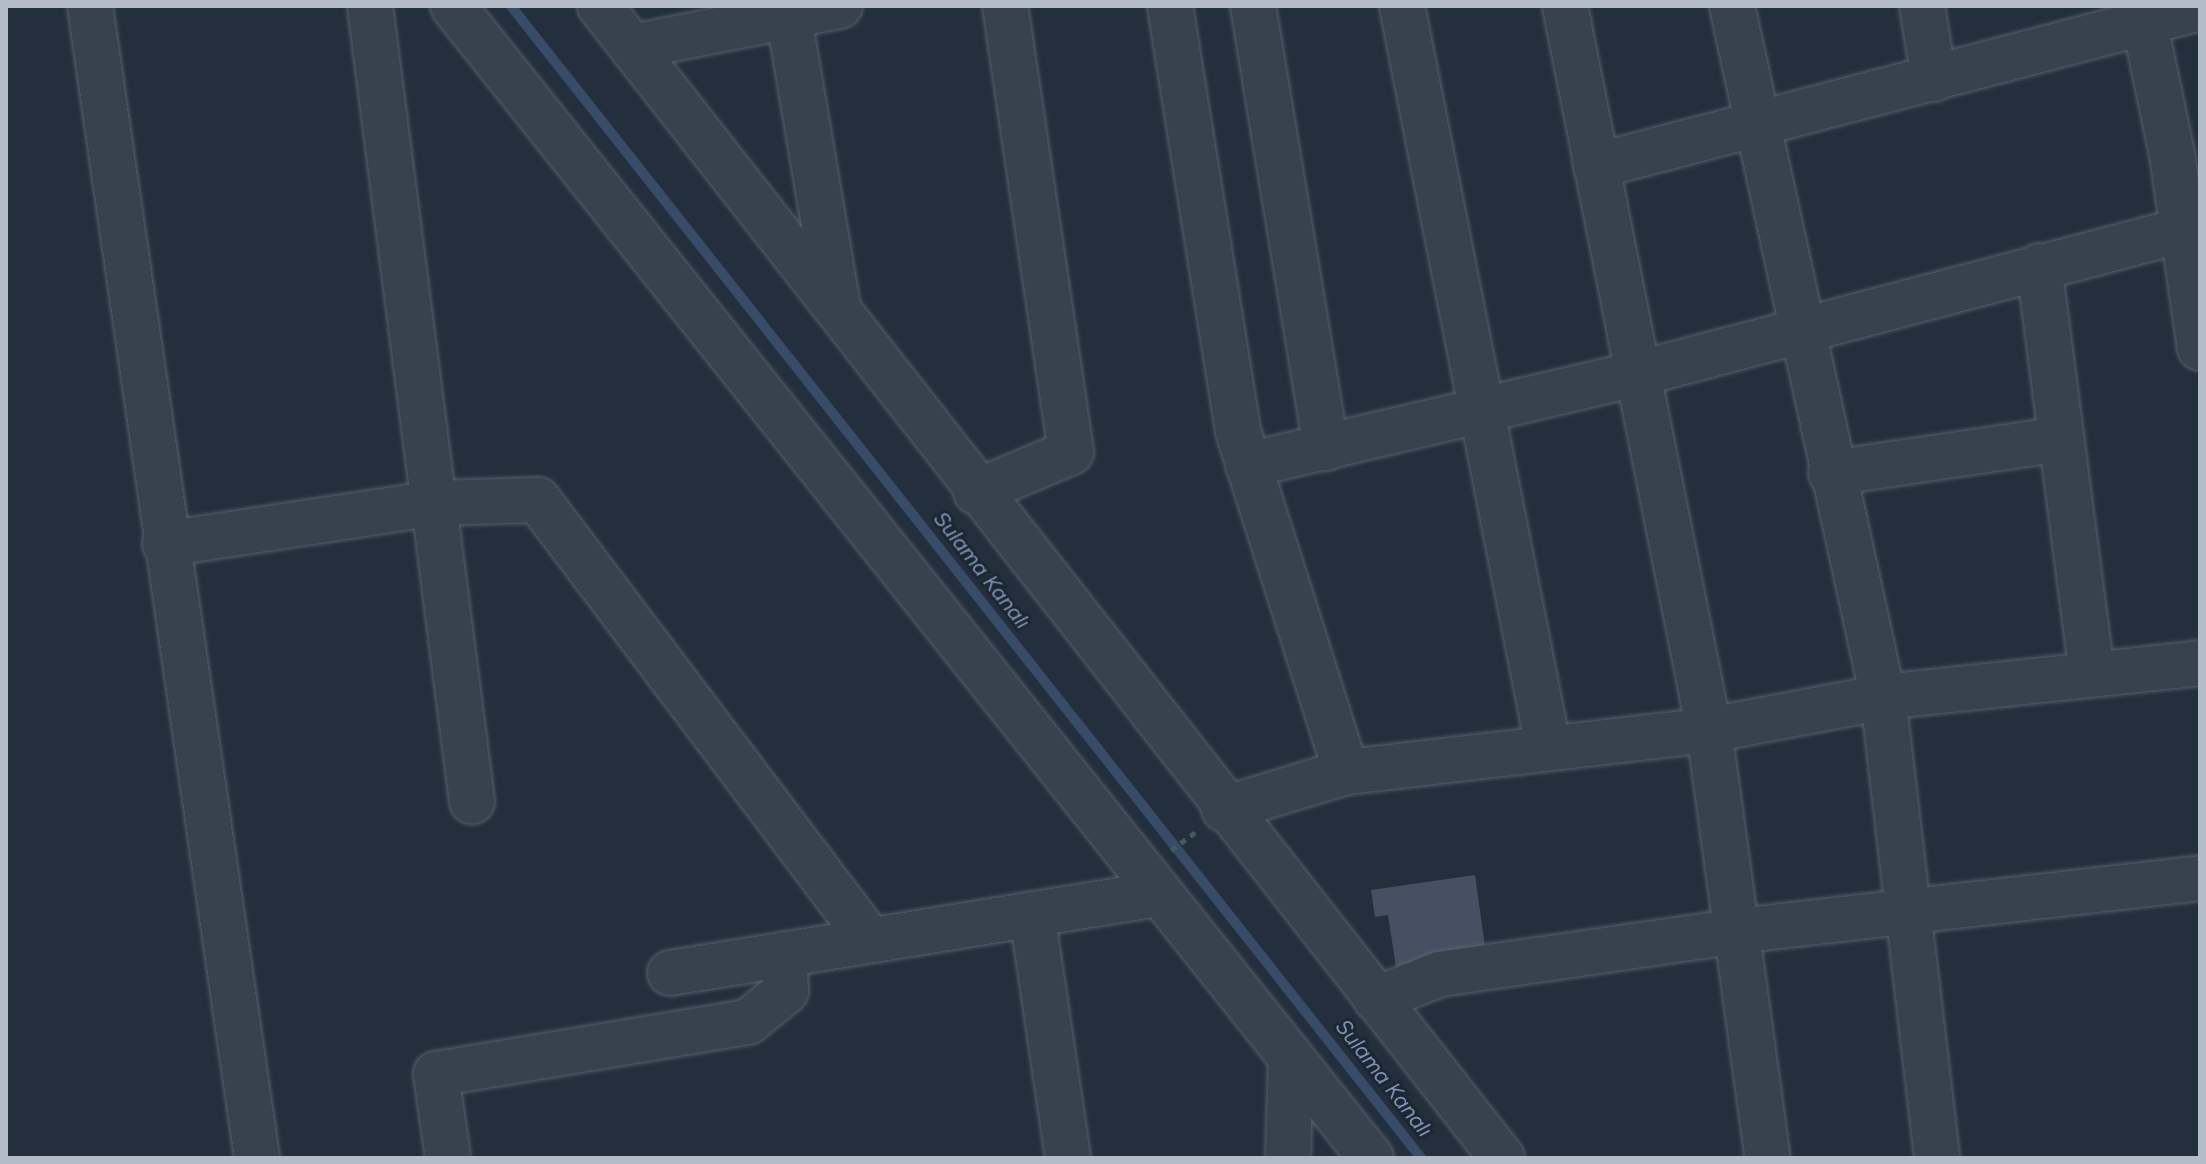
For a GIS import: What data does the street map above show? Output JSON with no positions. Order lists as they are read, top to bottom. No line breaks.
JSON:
{"water":["Sulama Kanalı"]}
